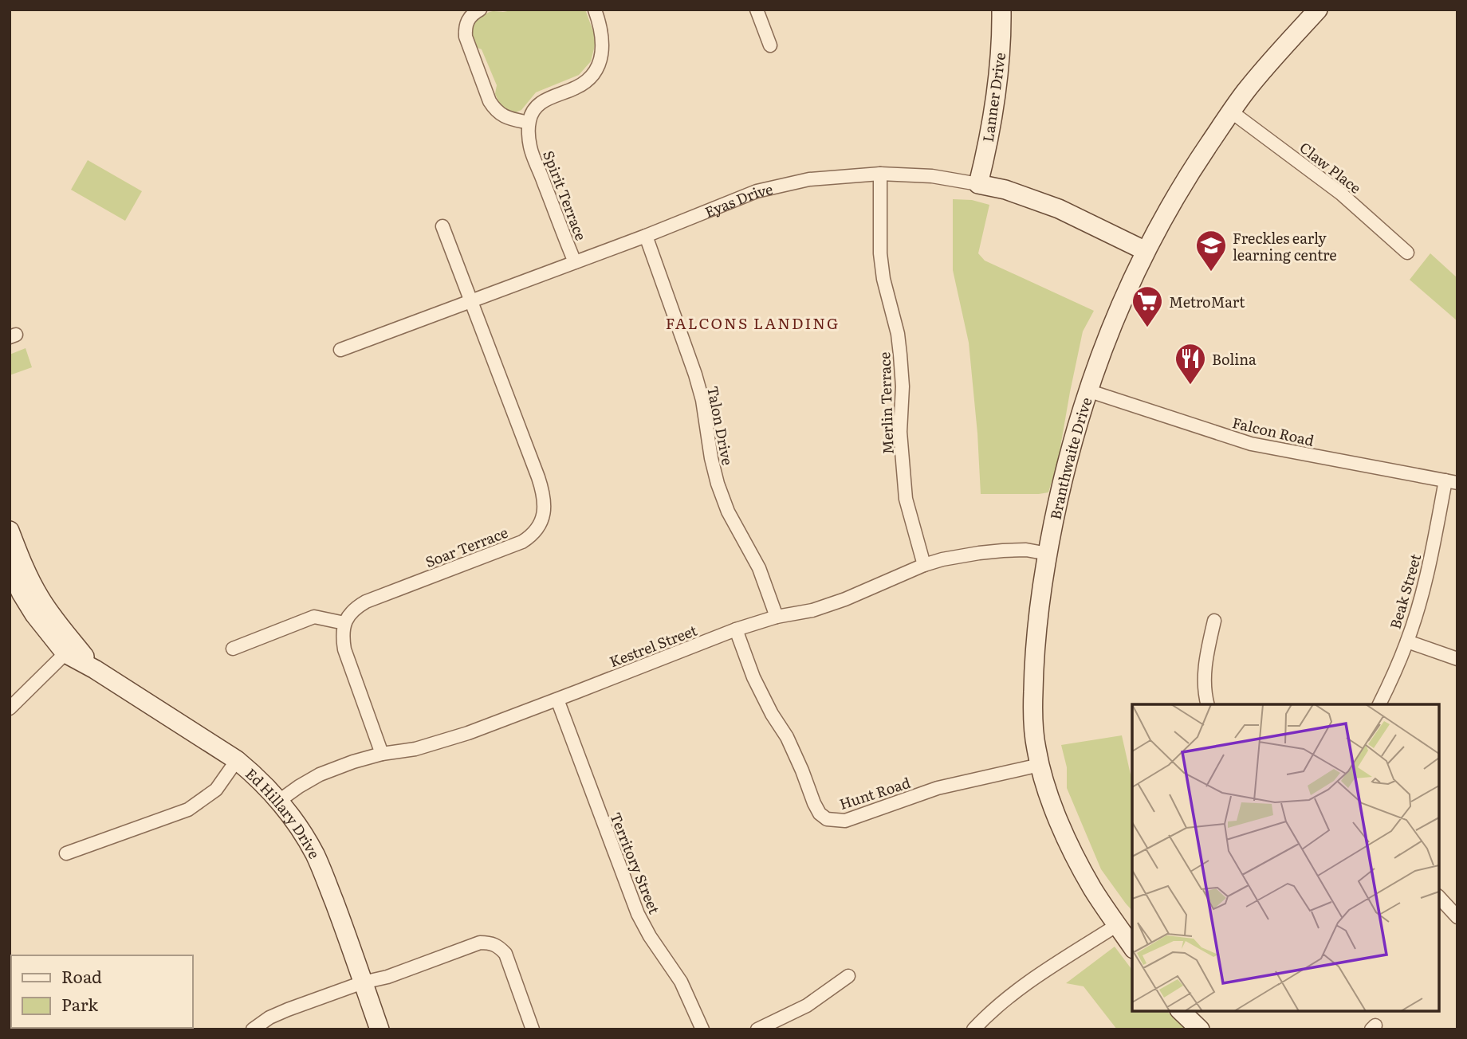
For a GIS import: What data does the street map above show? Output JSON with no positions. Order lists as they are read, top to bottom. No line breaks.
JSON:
{"streets":{"street":["Lanner Drive","Claw Place","Spirit Terrace","Eyas Drive","Merlin Terrace","Talon Drive","Falcon Road","Branthwaite Drive","Soar Terrace","Beak Street","Kestrel Street","Hunt Road","Ed Hillary Drive","Territory Street"]},"crossings":[["Lanner Drive","Eyas Drive"],["Claw Place","Branthwaite Drive"],["Spirit Terrace","Eyas Drive"],["Eyas Drive","Merlin Terrace"],["Eyas Drive","Talon Drive"],["Eyas Drive","Branthwaite Drive"],["Eyas Drive","Soar Terrace"],["Merlin Terrace","Kestrel Street"],["Talon Drive","Kestrel Street"],["Falcon Road","Branthwaite Drive"],["Falcon Road","Beak Street"],["Branthwaite Drive","Kestrel Street"],["Branthwaite Drive","Hunt Road"],["Kestrel Street","Hunt Road"],["Kestrel Street","Ed Hillary Drive"],["Kestrel Street","Territory Street"]],"districts":["FALCONS LANDING"],"places":{"school or university":["Freckles early learning centre"],"supermarket":["MetroMart"],"restaurant":["Bolina"]},"legend":["Road","Park"]}
